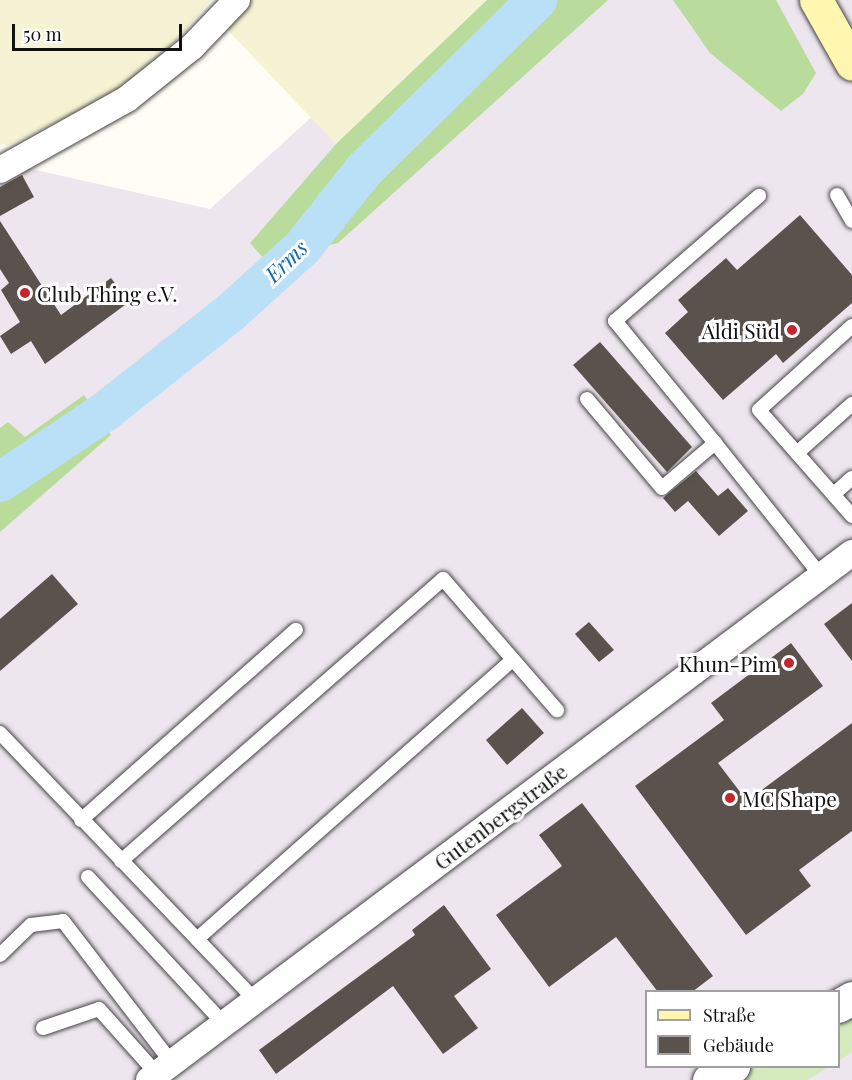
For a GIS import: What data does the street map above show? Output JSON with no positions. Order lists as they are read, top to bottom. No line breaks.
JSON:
{"streets":{"street":["Gutenbergstraße"]},"water":["Erms"],"places":["Club Thing e.V.","Aldi Süd","Khun-Pim","MC Shape"],"legend":["Straße","Gebäude"],"scale_bar":"50 m"}
